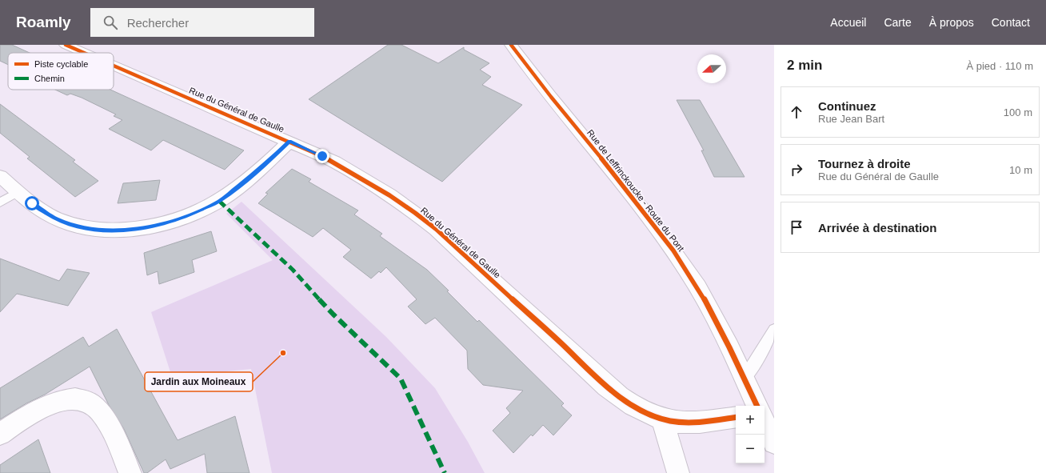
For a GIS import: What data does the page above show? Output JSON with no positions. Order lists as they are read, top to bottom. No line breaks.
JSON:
{"streets":{"street":["Rue du Général de Gaulle","Rue de Leffrinckoucke - Route du Pont"]},"places":["Jardin aux Moineaux"],"legend":["Piste cyclable","Chemin"],"north":"left","page":{"header":"Roamly","search":"Rechercher","nav":["Accueil","Carte","À propos","Contact"],"heading":["2 min","À pied · 110 m"],"list":[["Continuez","Rue Jean Bart","100 m"],["Tournez à droite","Rue du Général de Gaulle","10 m"],"Arrivée à destination"],"map_buttons":["+","−"]}}
